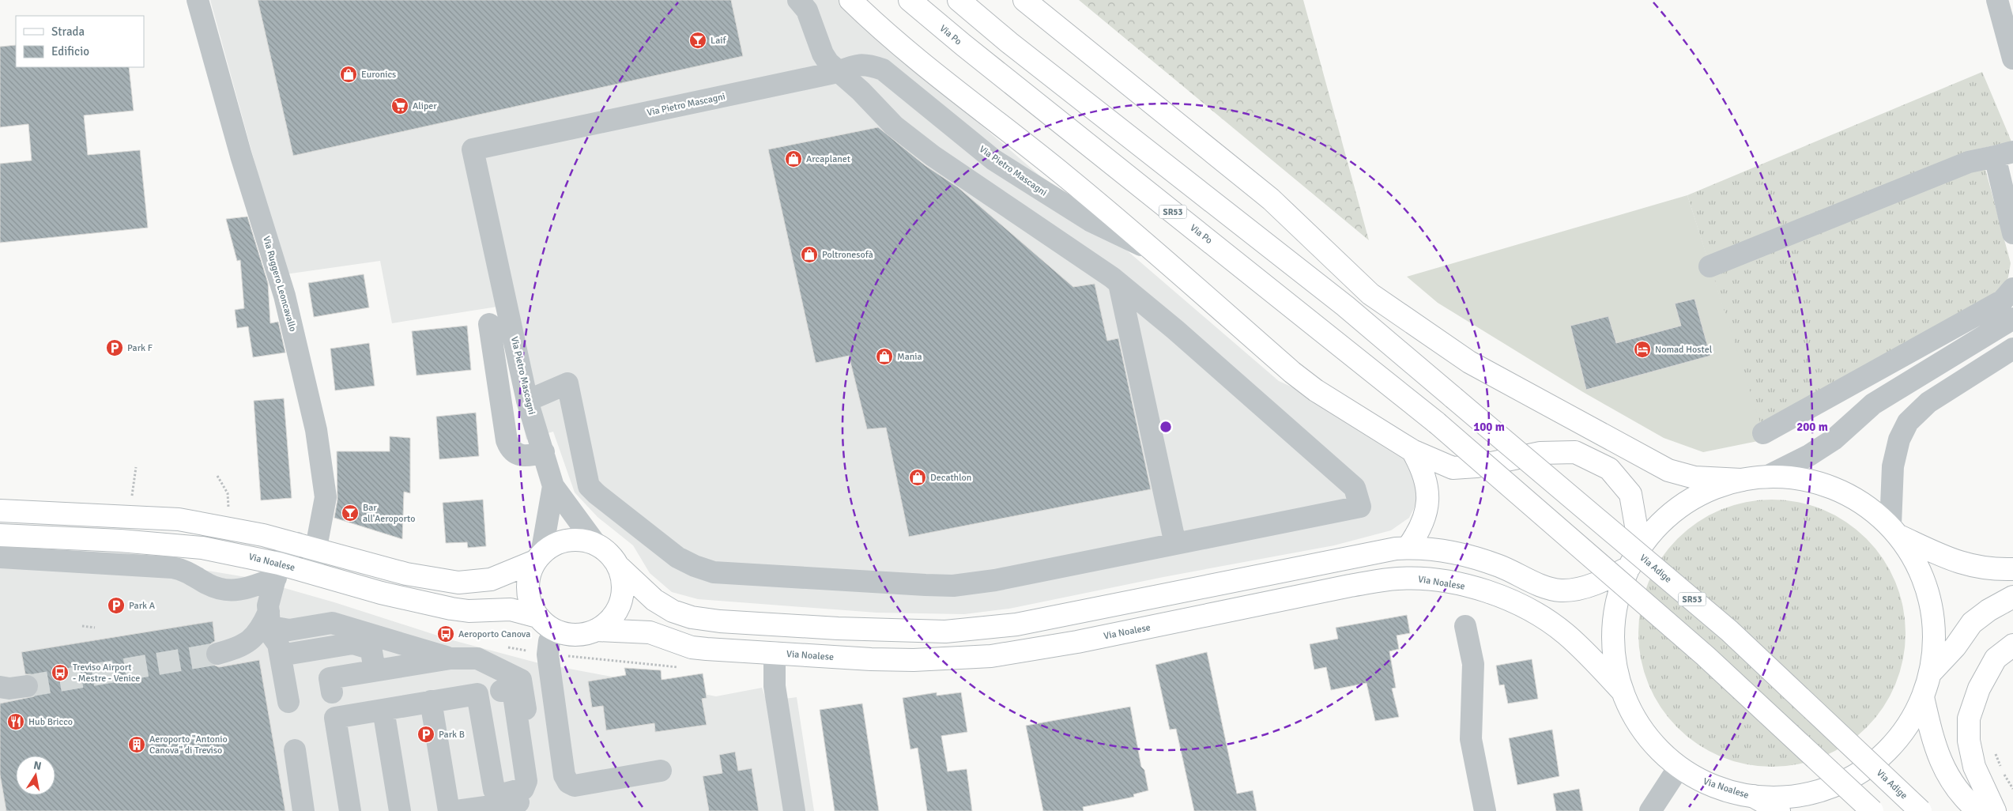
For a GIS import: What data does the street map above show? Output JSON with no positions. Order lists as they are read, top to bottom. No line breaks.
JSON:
{"streets":{"main road":["Via Po","SR53","Via Noalese","Via Adige"],"street":["Via Pietro Mascagni","Via Ruggero Leoncavallo"]},"crossings":[["Via Pietro Mascagni","Via Noalese"],["Via Ruggero Leoncavallo","Via Noalese"]],"places":{"bar":["Laif","Bar all'Aeroporto"],"shop":["Euronics","Arcaplanet","Poltronesofà","Mania","Decathlon"],"supermarket":["Aliper"],"parking":["Park F","Park A","Park B"],"hotel":["Nomad Hostel"],"bus stop":["Aeroporto Canova","Treviso Airport - Mestre - Venice"],"restaurant":["Hub Bricco"],"building":["Aeroporto \"Antonio Canova\" di Treviso"]},"legend":["Strada","Edificio"],"north":"top","rings":["100 m","200 m"]}
